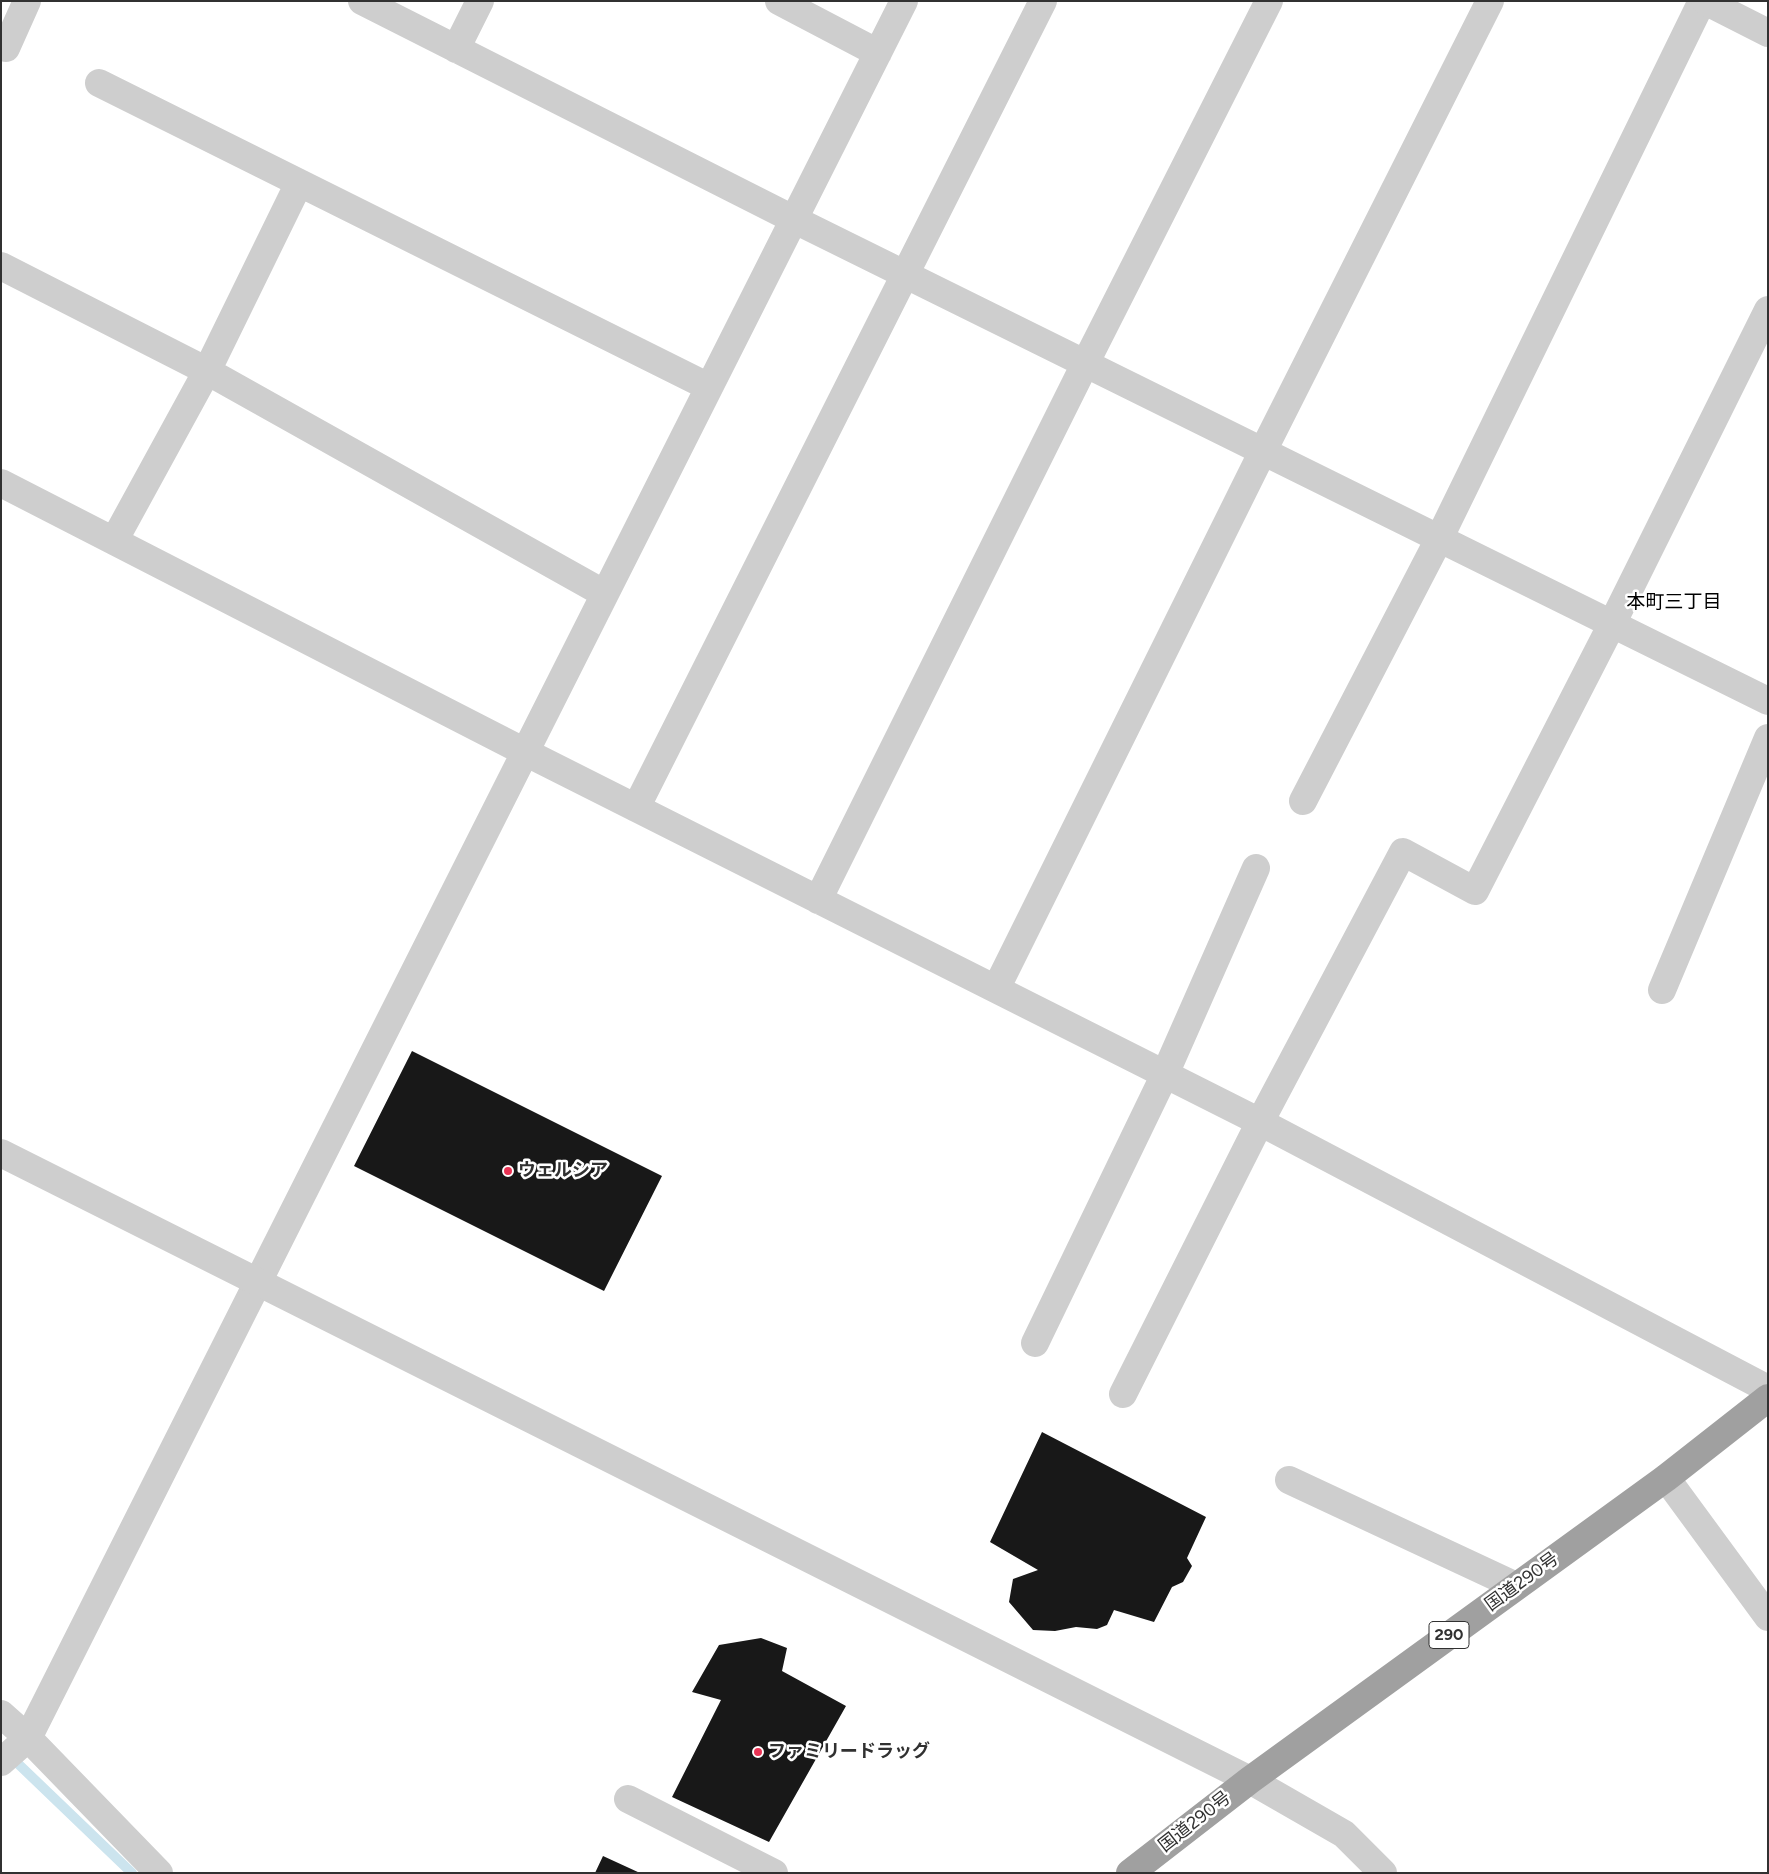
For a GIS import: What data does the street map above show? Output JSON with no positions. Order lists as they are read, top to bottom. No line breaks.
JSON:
{"streets":{"highway":["国道290号","290"]},"districts":["本町三丁目"],"places":["ウェルシア","ファミリードラッグ"]}
